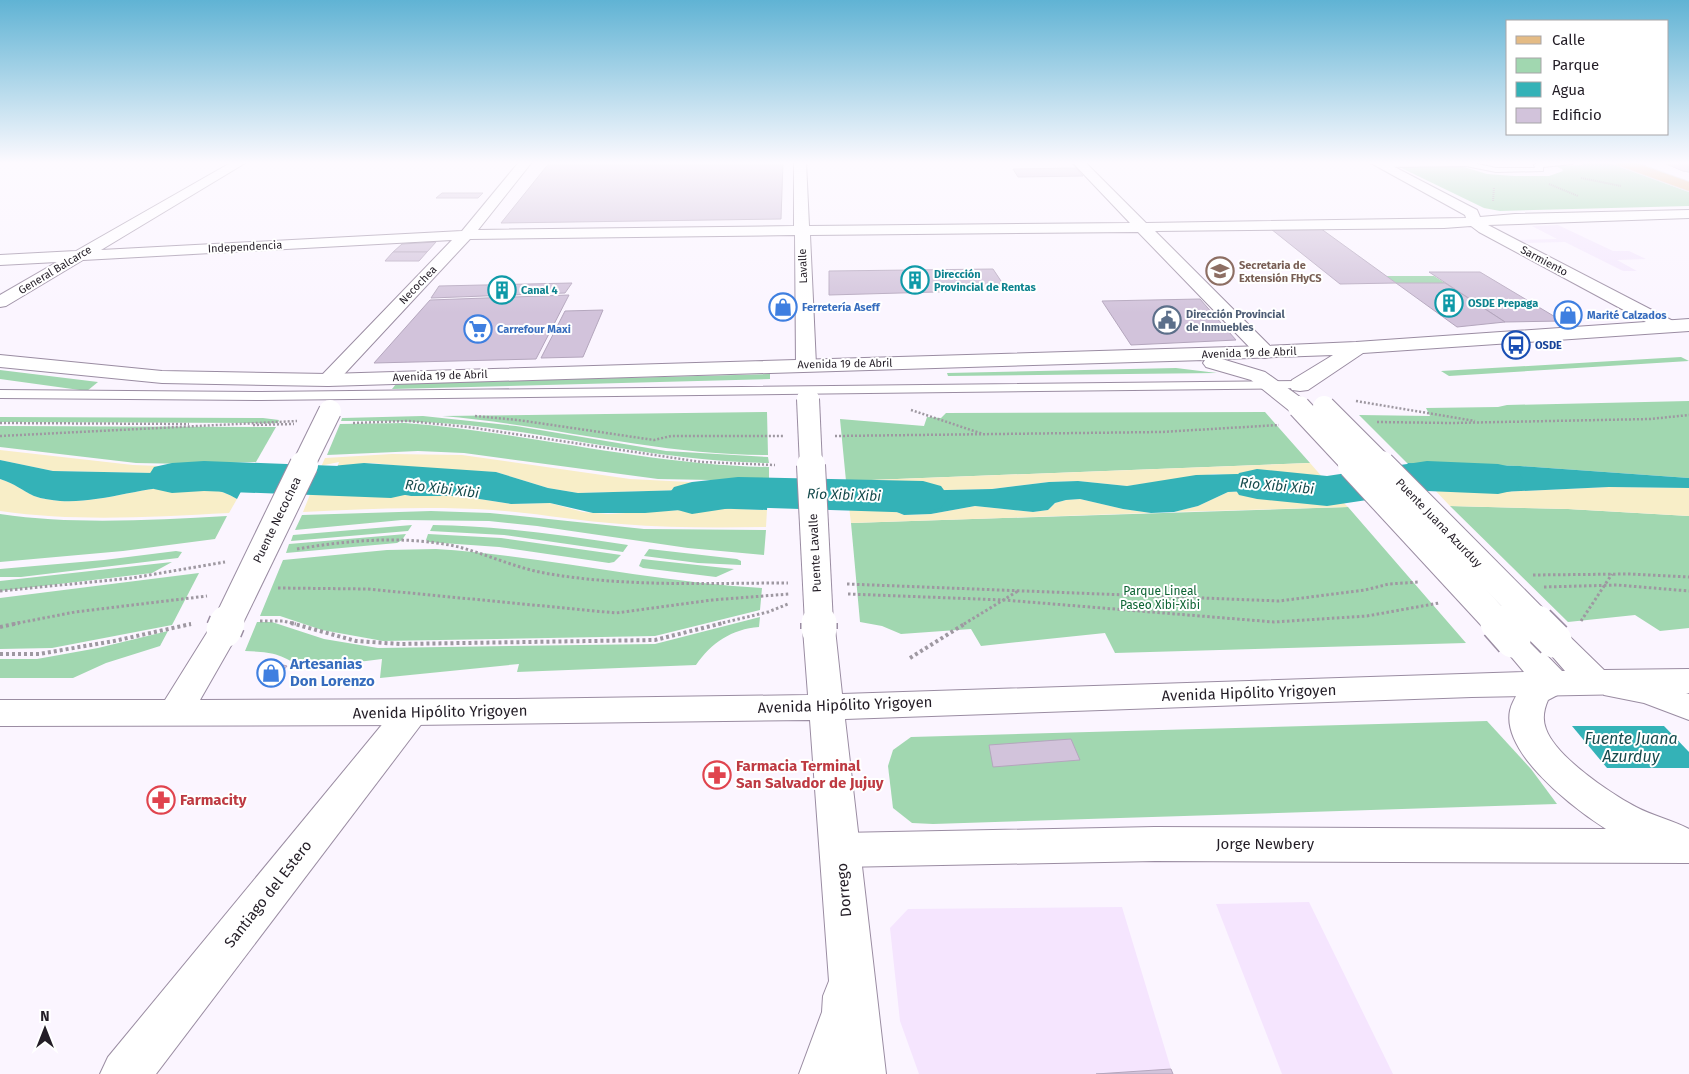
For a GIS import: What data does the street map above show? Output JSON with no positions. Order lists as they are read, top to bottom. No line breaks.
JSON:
{"streets":{"street":["Independencia","Sarmiento","Lavalle","General Balcarce","Necochea","Avenida 19 de Abril","Puente Necochea","Puente Juana Azurduy","Puente Lavalle","Avenida Hipólito Yrigoyen","Jorge Newbery","Dorrego","Santiago del Estero"]},"crossings":[["Independencia","Sarmiento"],["Independencia","Lavalle"],["Independencia","General Balcarce"],["Independencia","Necochea"],["Sarmiento","Avenida 19 de Abril"],["Lavalle","Avenida 19 de Abril"],["Lavalle","Puente Lavalle"],["Necochea","Avenida 19 de Abril"],["Necochea","Puente Necochea"],["Avenida 19 de Abril","Puente Necochea"],["Avenida 19 de Abril","Puente Lavalle"],["Puente Necochea","Avenida Hipólito Yrigoyen"],["Puente Juana Azurduy","Avenida Hipólito Yrigoyen"],["Puente Lavalle","Avenida Hipólito Yrigoyen"],["Puente Lavalle","Dorrego"],["Avenida Hipólito Yrigoyen","Dorrego"],["Avenida Hipólito Yrigoyen","Santiago del Estero"],["Jorge Newbery","Dorrego"]],"water":["Río Xibi Xibi","Fuente Juana Azurduy"],"parks":["Parque Lineal Paseo Xibi-Xibi"],"places":{"school or university":["Secretaria de Extensión FHyCS"],"building":["Dirección Provincial de Rentas","Canal 4","OSDE Prepaga"],"shop":["Ferretería Aseff","Marité Calzados","Artesanias Don Lorenzo"],"public building":["Dirección Provincial de Inmuebles"],"supermarket":["Carrefour Maxi"],"bus stop":["OSDE"],"pharmacy":["Farmacia Terminal San Salvador de Jujuy","Farmacity"]},"legend":["Calle","Parque","Agua","Edificio"],"north":"top"}
